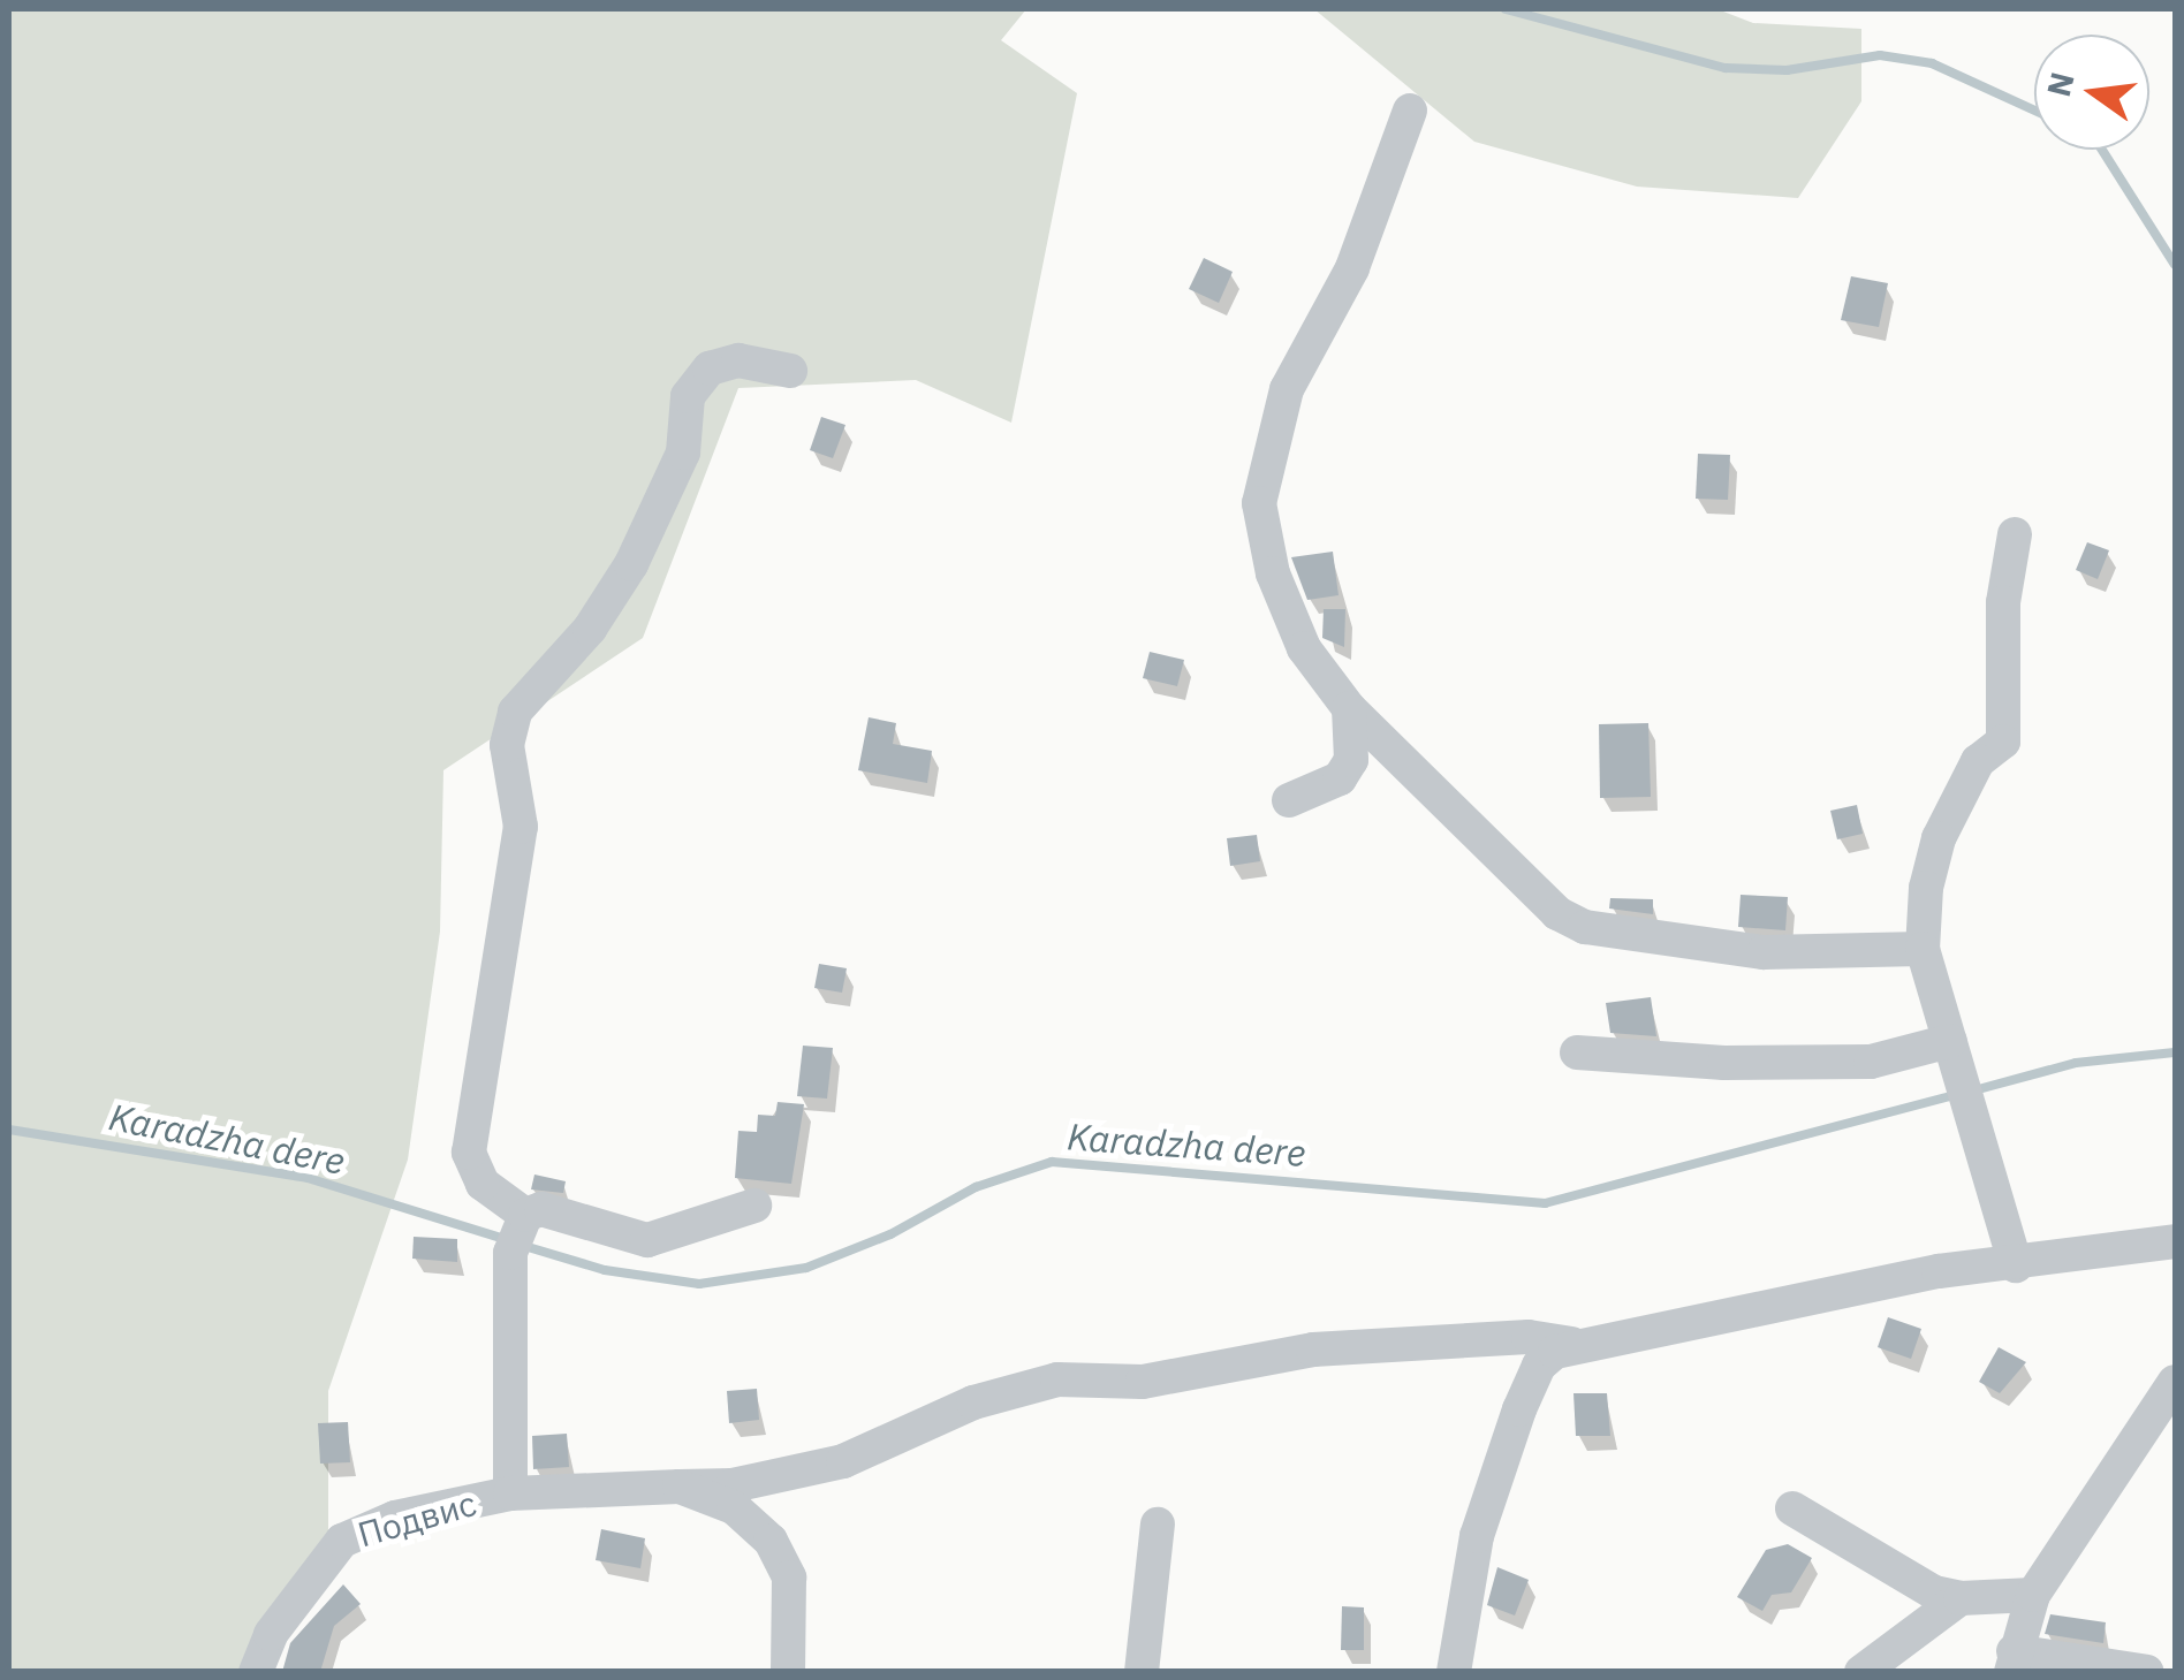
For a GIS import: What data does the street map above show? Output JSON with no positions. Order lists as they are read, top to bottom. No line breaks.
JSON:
{"streets":{"street":["Подвис"]},"water":["Karadzha dere"],"north":"left"}
